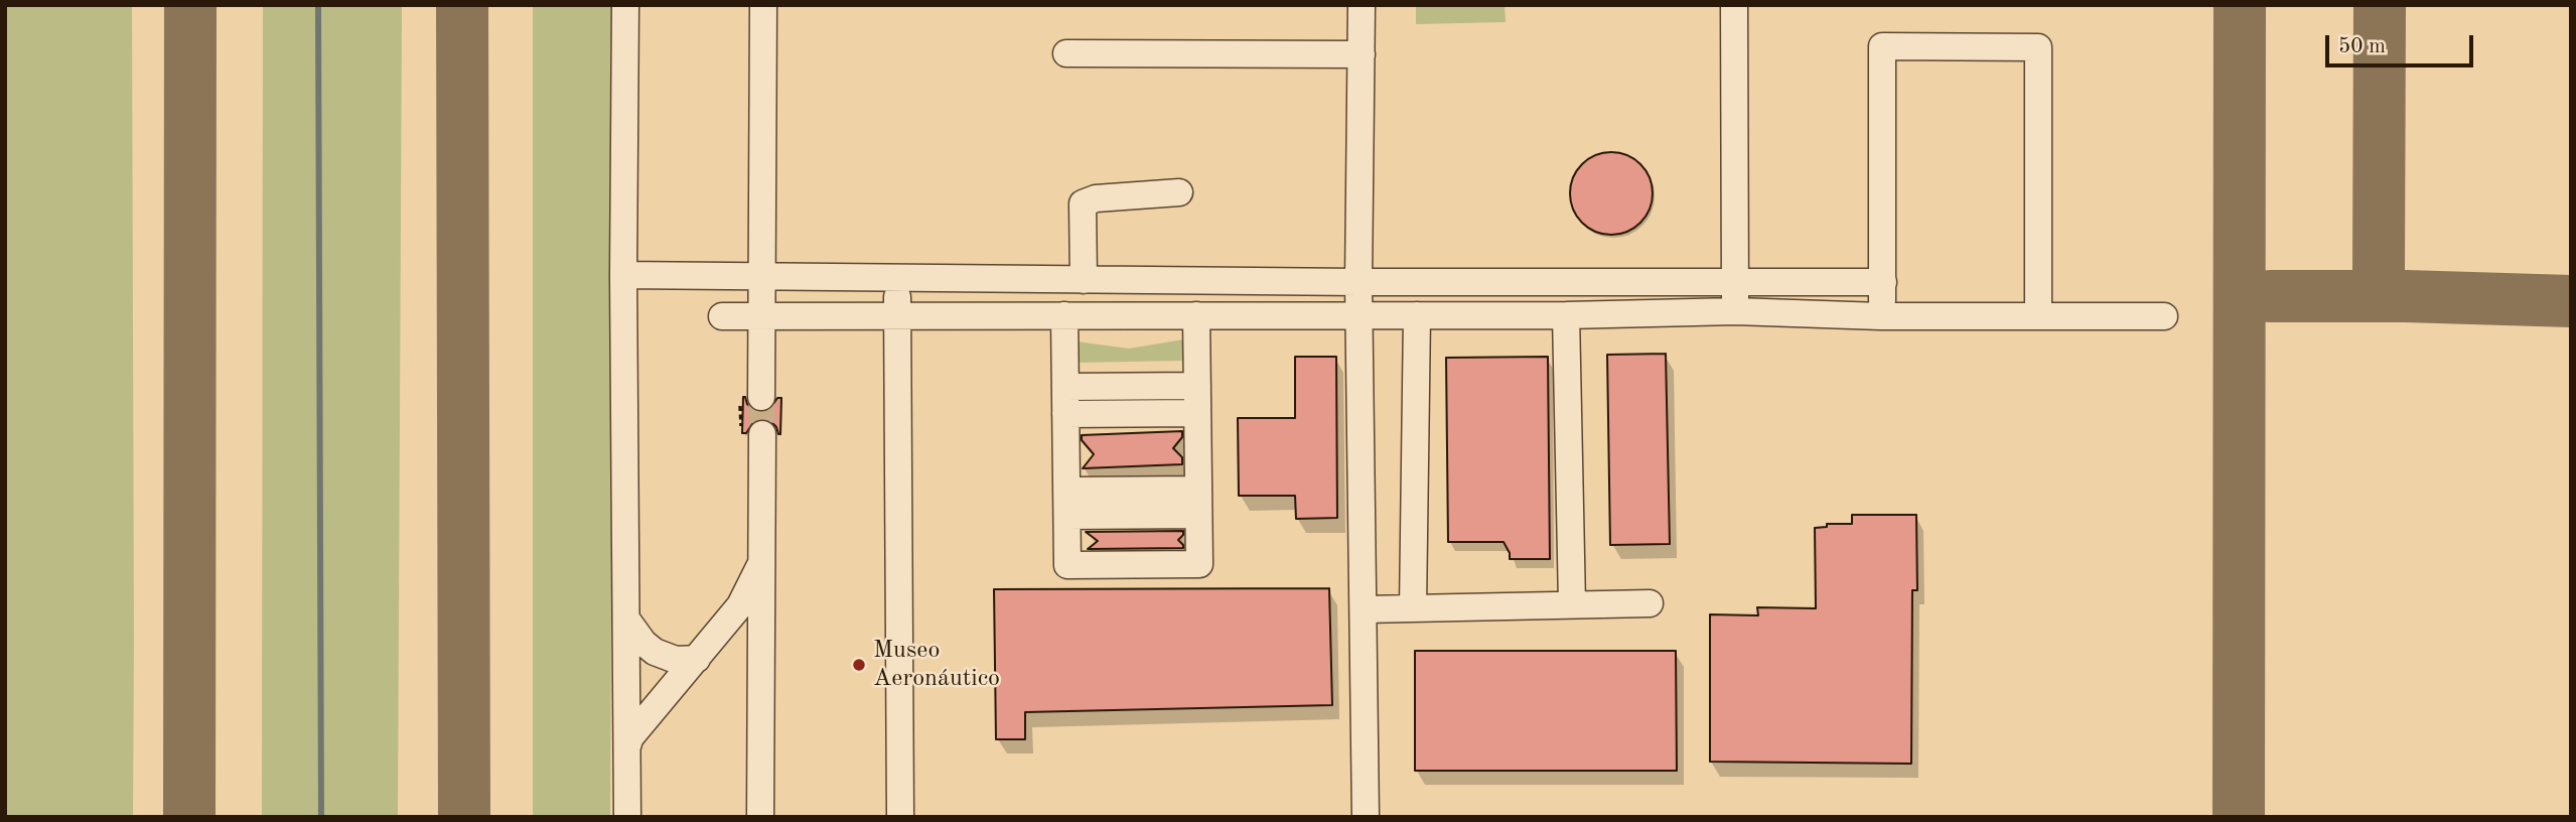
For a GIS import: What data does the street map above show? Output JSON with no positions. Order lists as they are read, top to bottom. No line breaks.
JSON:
{"places":["Museo Aeronáutico"],"scale_bar":"50 m"}
